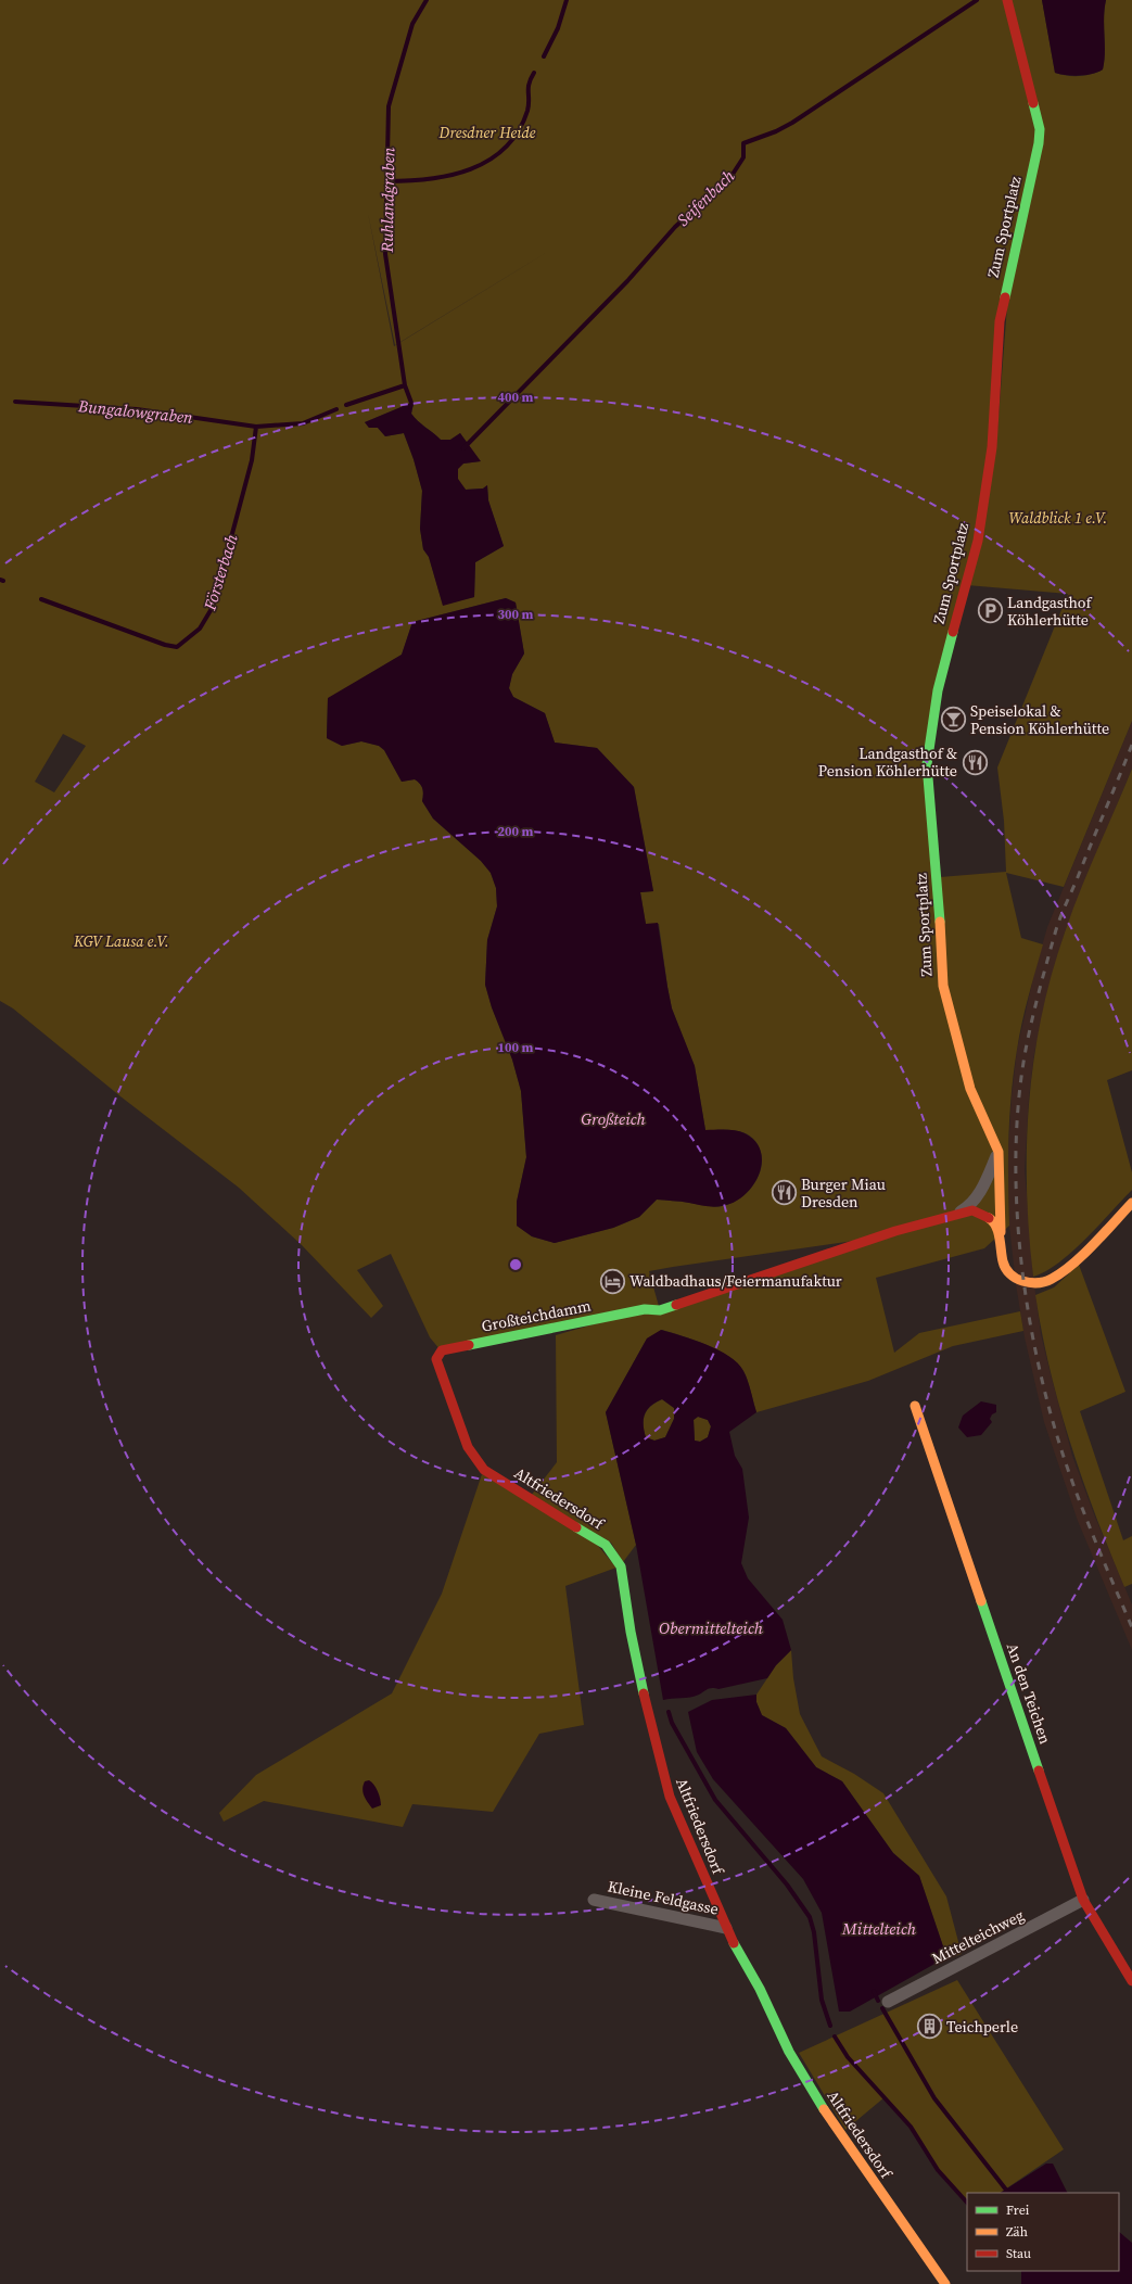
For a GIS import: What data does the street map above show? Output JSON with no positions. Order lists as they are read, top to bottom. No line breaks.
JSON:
{"streets":{"street":["Zum Sportplatz","Großteichdamm","Altfriedersdorf","An den Teichen","Kleine Feldgasse","Mittelteichweg"]},"crossings":[["Zum Sportplatz","Großteichdamm"],["Großteichdamm","Altfriedersdorf"],["Altfriedersdorf","Kleine Feldgasse"],["An den Teichen","Mittelteichweg"]],"water":["Seifenbach","Ruhlandgraben","Bungalowgraben","Försterbach","Großteich","Obermittelteich","Mittelteich"],"parks":["Dresdner Heide","Waldblick 1 e.V.","KGV Lausa e.V."],"places":{"parking":["Landgasthof Köhlerhütte"],"bar":["Speiselokal & Pension Köhlerhütte"],"restaurant":["Landgasthof & Pension Köhlerhütte","Burger Miau Dresden"],"hotel":["Waldbadhaus/Feiermanufaktur"],"building":["Teichperle"]},"legend":["Frei","Zäh","Stau"],"rings":["400 m","300 m","200 m","100 m"]}
